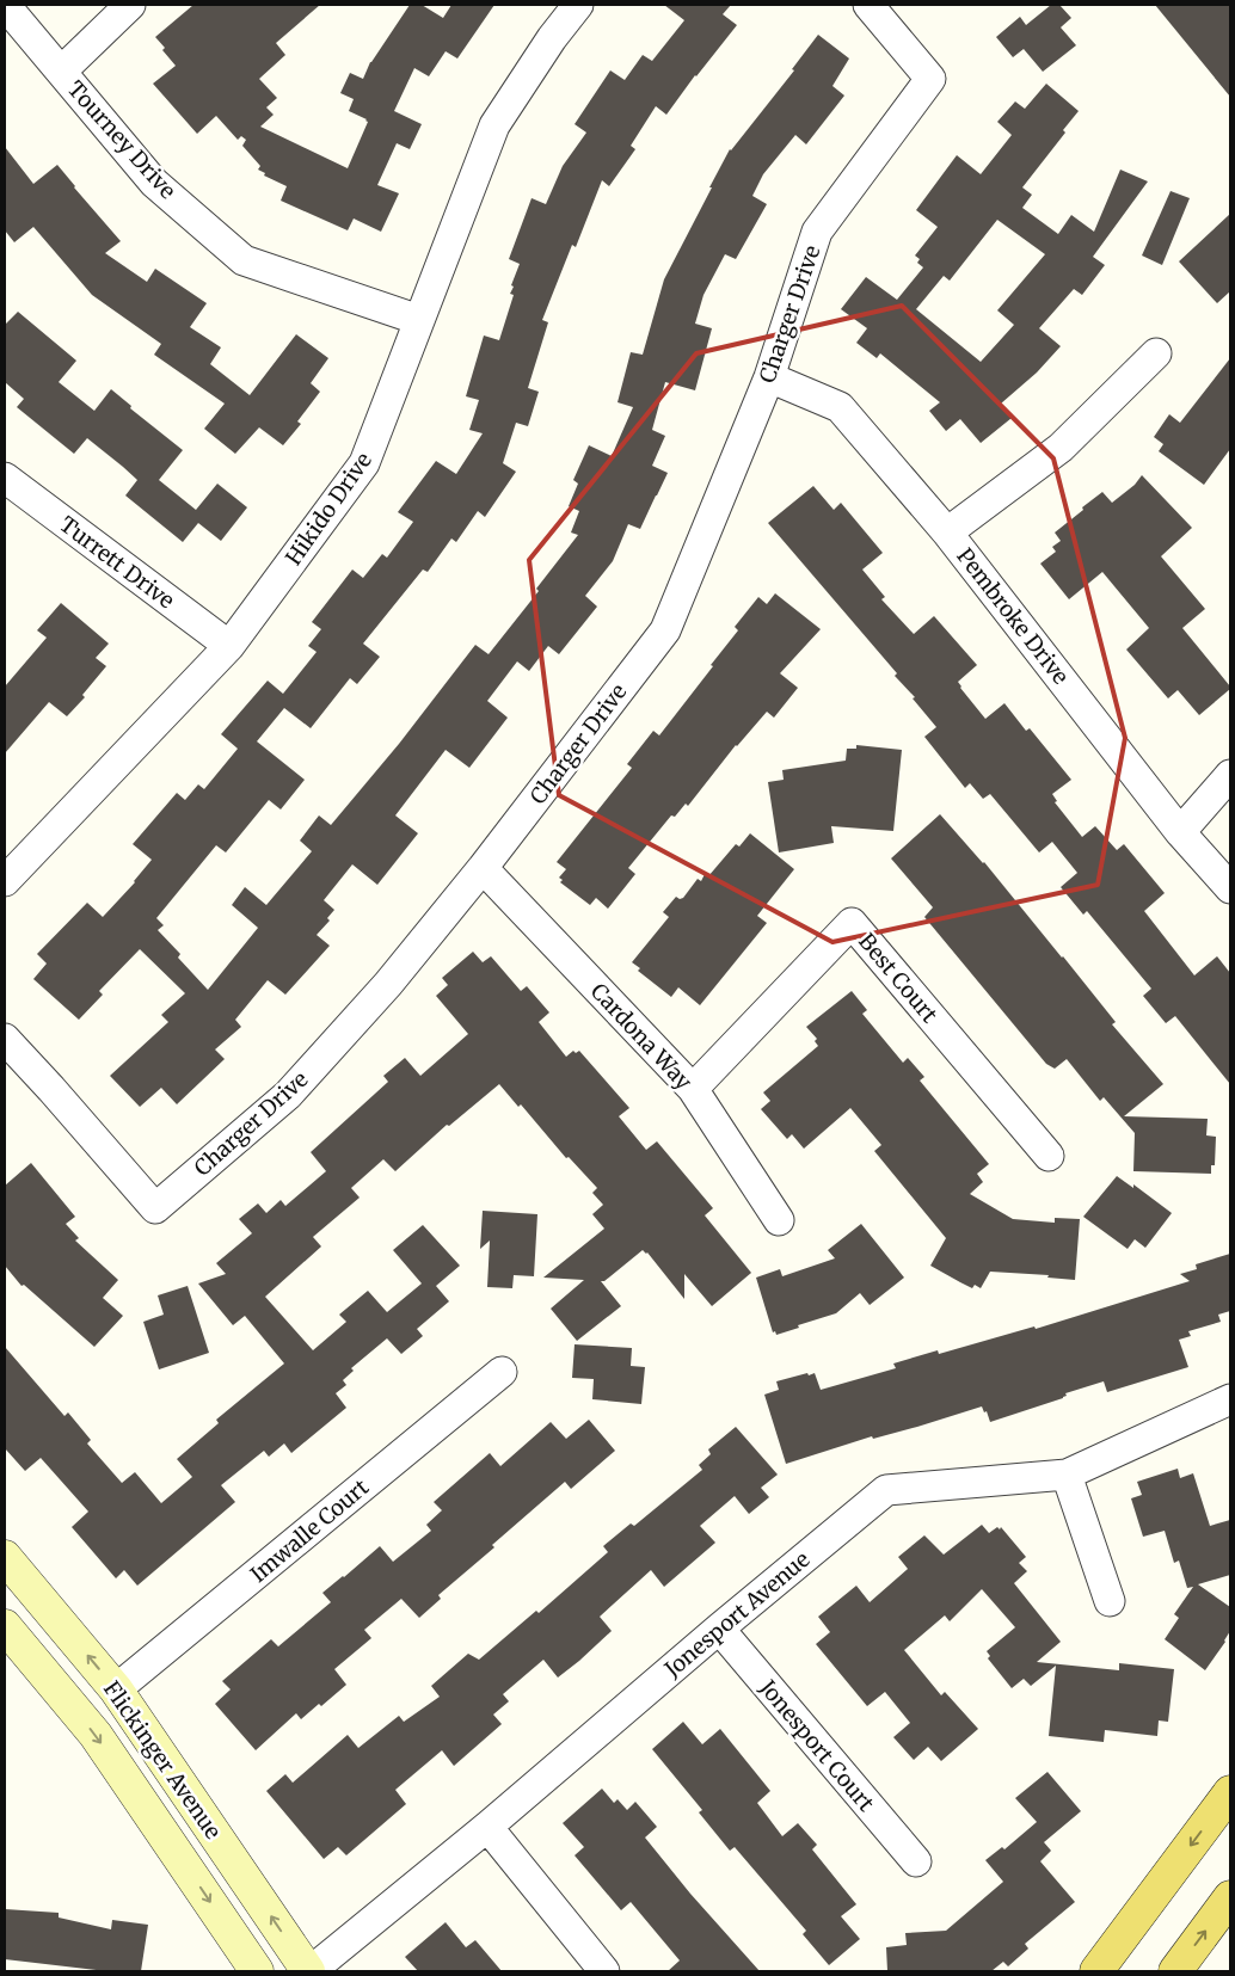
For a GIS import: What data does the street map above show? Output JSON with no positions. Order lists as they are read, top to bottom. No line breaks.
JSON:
{"streets":{"main road":["Flickinger Avenue"],"street":["Tourney Drive","Charger Drive","Hikido Drive","Turrett Drive","Pembroke Drive","Best Court","Cardona Way","Imwalle Court","Jonesport Avenue","Jonesport Court"]},"crossings":[["Tourney Drive","Hikido Drive"],["Charger Drive","Pembroke Drive"],["Charger Drive","Cardona Way"],["Hikido Drive","Turrett Drive"],["Best Court","Cardona Way"],["Imwalle Court","Flickinger Avenue"],["Jonesport Avenue","Jonesport Court"],["Jonesport Avenue","Flickinger Avenue"]]}
